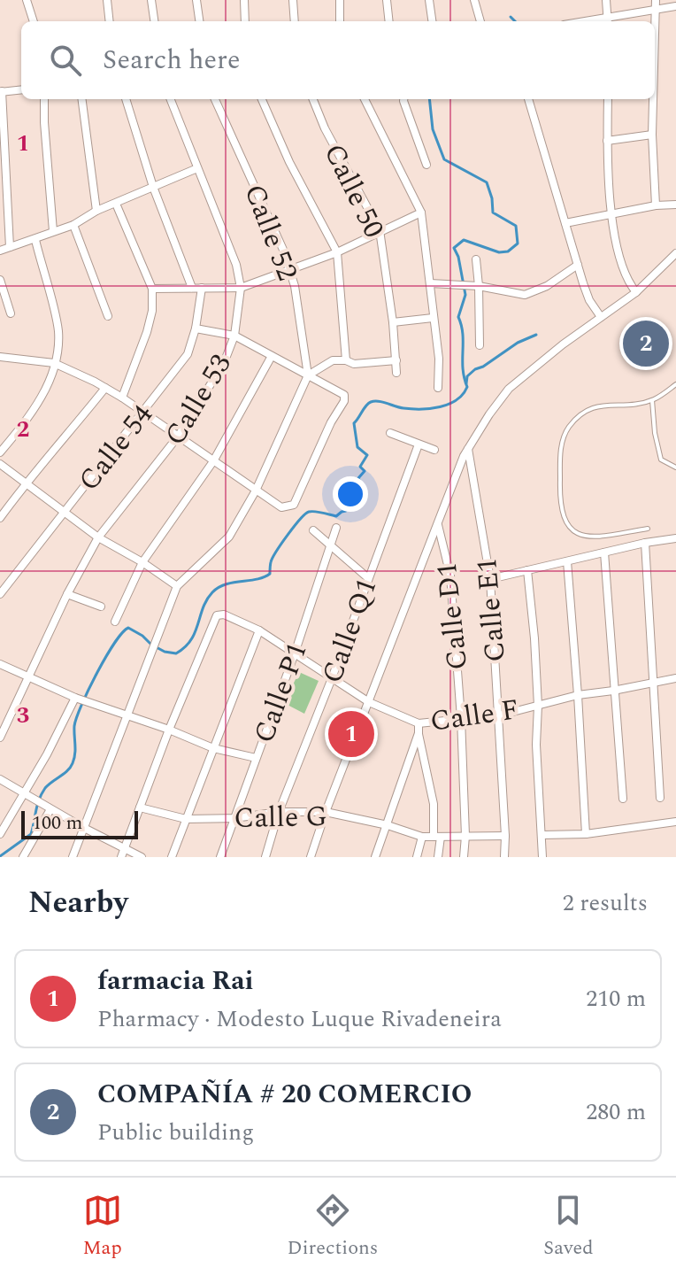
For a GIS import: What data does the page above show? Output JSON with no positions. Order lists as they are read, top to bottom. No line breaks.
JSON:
{"streets":{"street":["Calle 50","Calle 52","Calle 53","Calle 54","Calle E1","Calle D1","Calle Q1","Calle P1","Calle F","Calle G"]},"crossings":[["Calle E1","Calle F"],["Calle E1","Calle G"],["Calle D1","Calle F"],["Calle D1","Calle G"],["Calle Q1","Calle F"],["Calle Q1","Calle G"],["Calle P1","Calle F"],["Calle P1","Calle G"]],"scale_bar":"100 m","page":{"search":"Search here","pins":["2","1"],"scale":"100 m","heading":["Nearby","2 results"],"list":[{"mark":"1","name":"farmacia Rai","note":"Pharmacy · Modesto Luque Rivadeneira","value":"210 m"},{"mark":"2","name":"COMPAÑÍA # 20 COMERCIO","note":"Public building","value":"280 m"}],"nav":["Map","Directions","Saved"]},"grid":{"rows":["1","2","3"]}}
